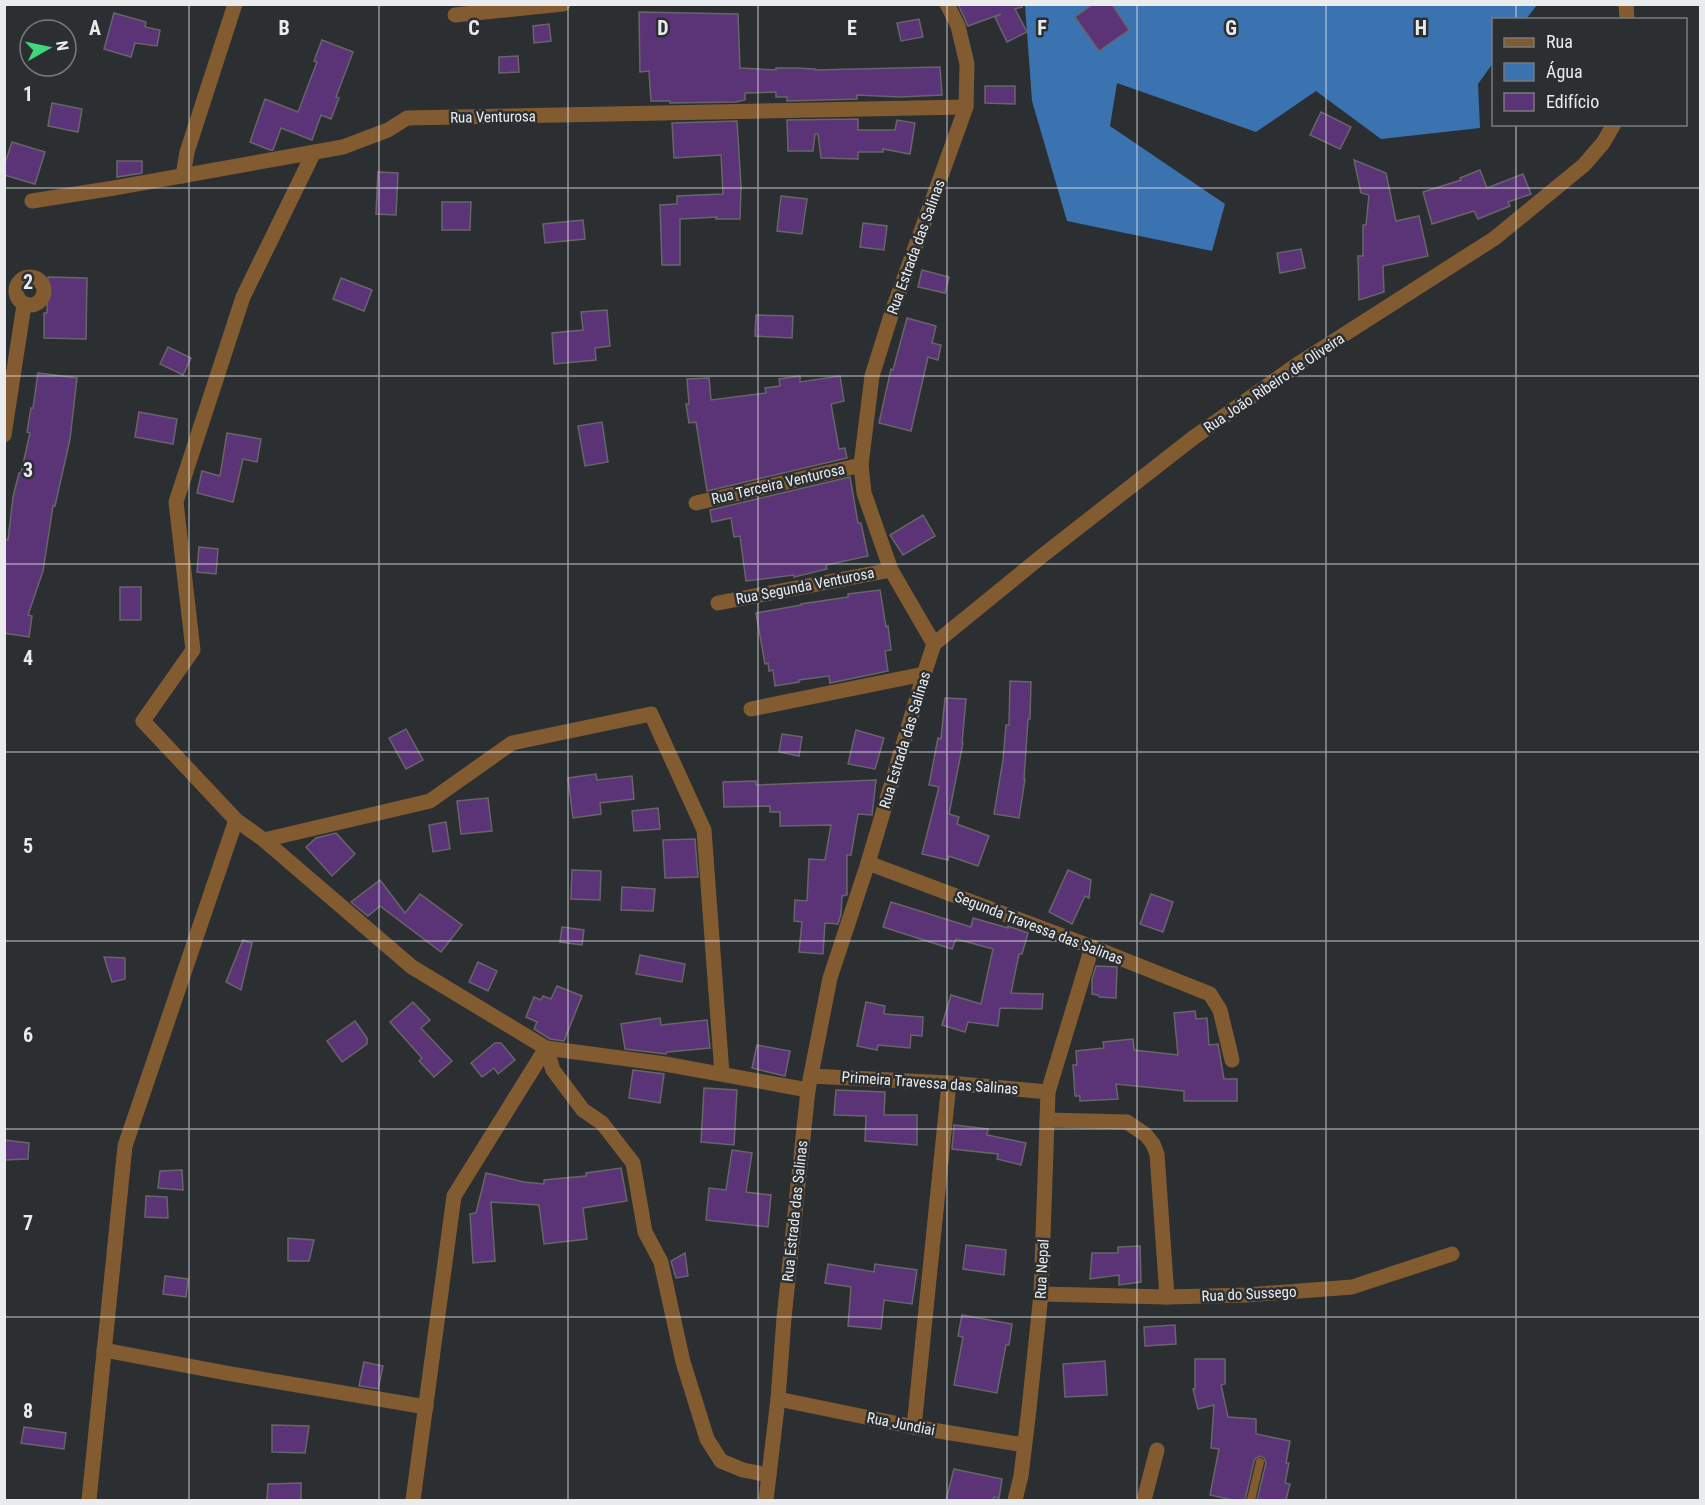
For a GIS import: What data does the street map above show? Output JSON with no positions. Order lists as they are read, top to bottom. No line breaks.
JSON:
{"streets":{"street":["Rua Venturosa","Rua Estrada das Salinas","Rua João Ribeiro de Oliveira","Rua Terceira Venturosa","Rua Segunda Venturosa","Segunda Travessa das Salinas","Primeira Travessa das Salinas","Rua Nepal","Rua do Sussego","Rua Jundiai"]},"crossings":[["Rua Venturosa","Rua Estrada das Salinas"],["Rua Estrada das Salinas","Rua João Ribeiro de Oliveira"],["Rua Estrada das Salinas","Rua Terceira Venturosa"],["Rua Estrada das Salinas","Rua Segunda Venturosa"],["Rua Estrada das Salinas","Segunda Travessa das Salinas"],["Rua Estrada das Salinas","Primeira Travessa das Salinas"],["Rua Estrada das Salinas","Rua Jundiai"],["Primeira Travessa das Salinas","Rua Nepal"],["Rua Nepal","Rua do Sussego"],["Rua Nepal","Rua Jundiai"]],"legend":["Rua","Água","Edifício"],"north":"right","grid":{"columns":["A","B","C","D","E","F","G","H"],"rows":["1","2","3","4","5","6","7","8"]}}
